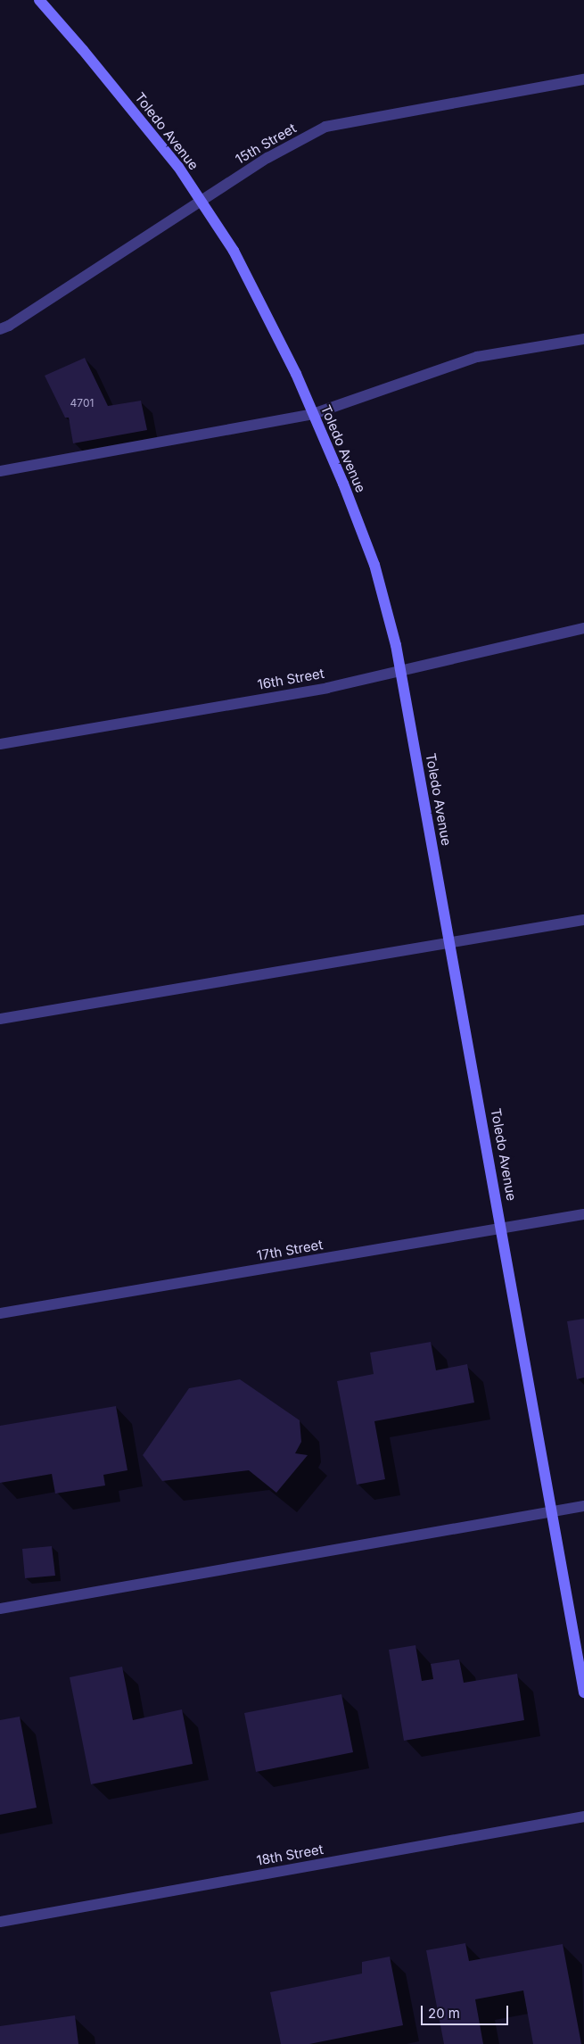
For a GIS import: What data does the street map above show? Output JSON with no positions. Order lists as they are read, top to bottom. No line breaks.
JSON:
{"streets":{"street":["Toledo Avenue","15th Street","16th Street","17th Street","18th Street"]},"crossings":[["Toledo Avenue","15th Street"],["Toledo Avenue","16th Street"],["Toledo Avenue","17th Street"]],"house_numbers":["4701"],"scale_bar":"20 m"}
